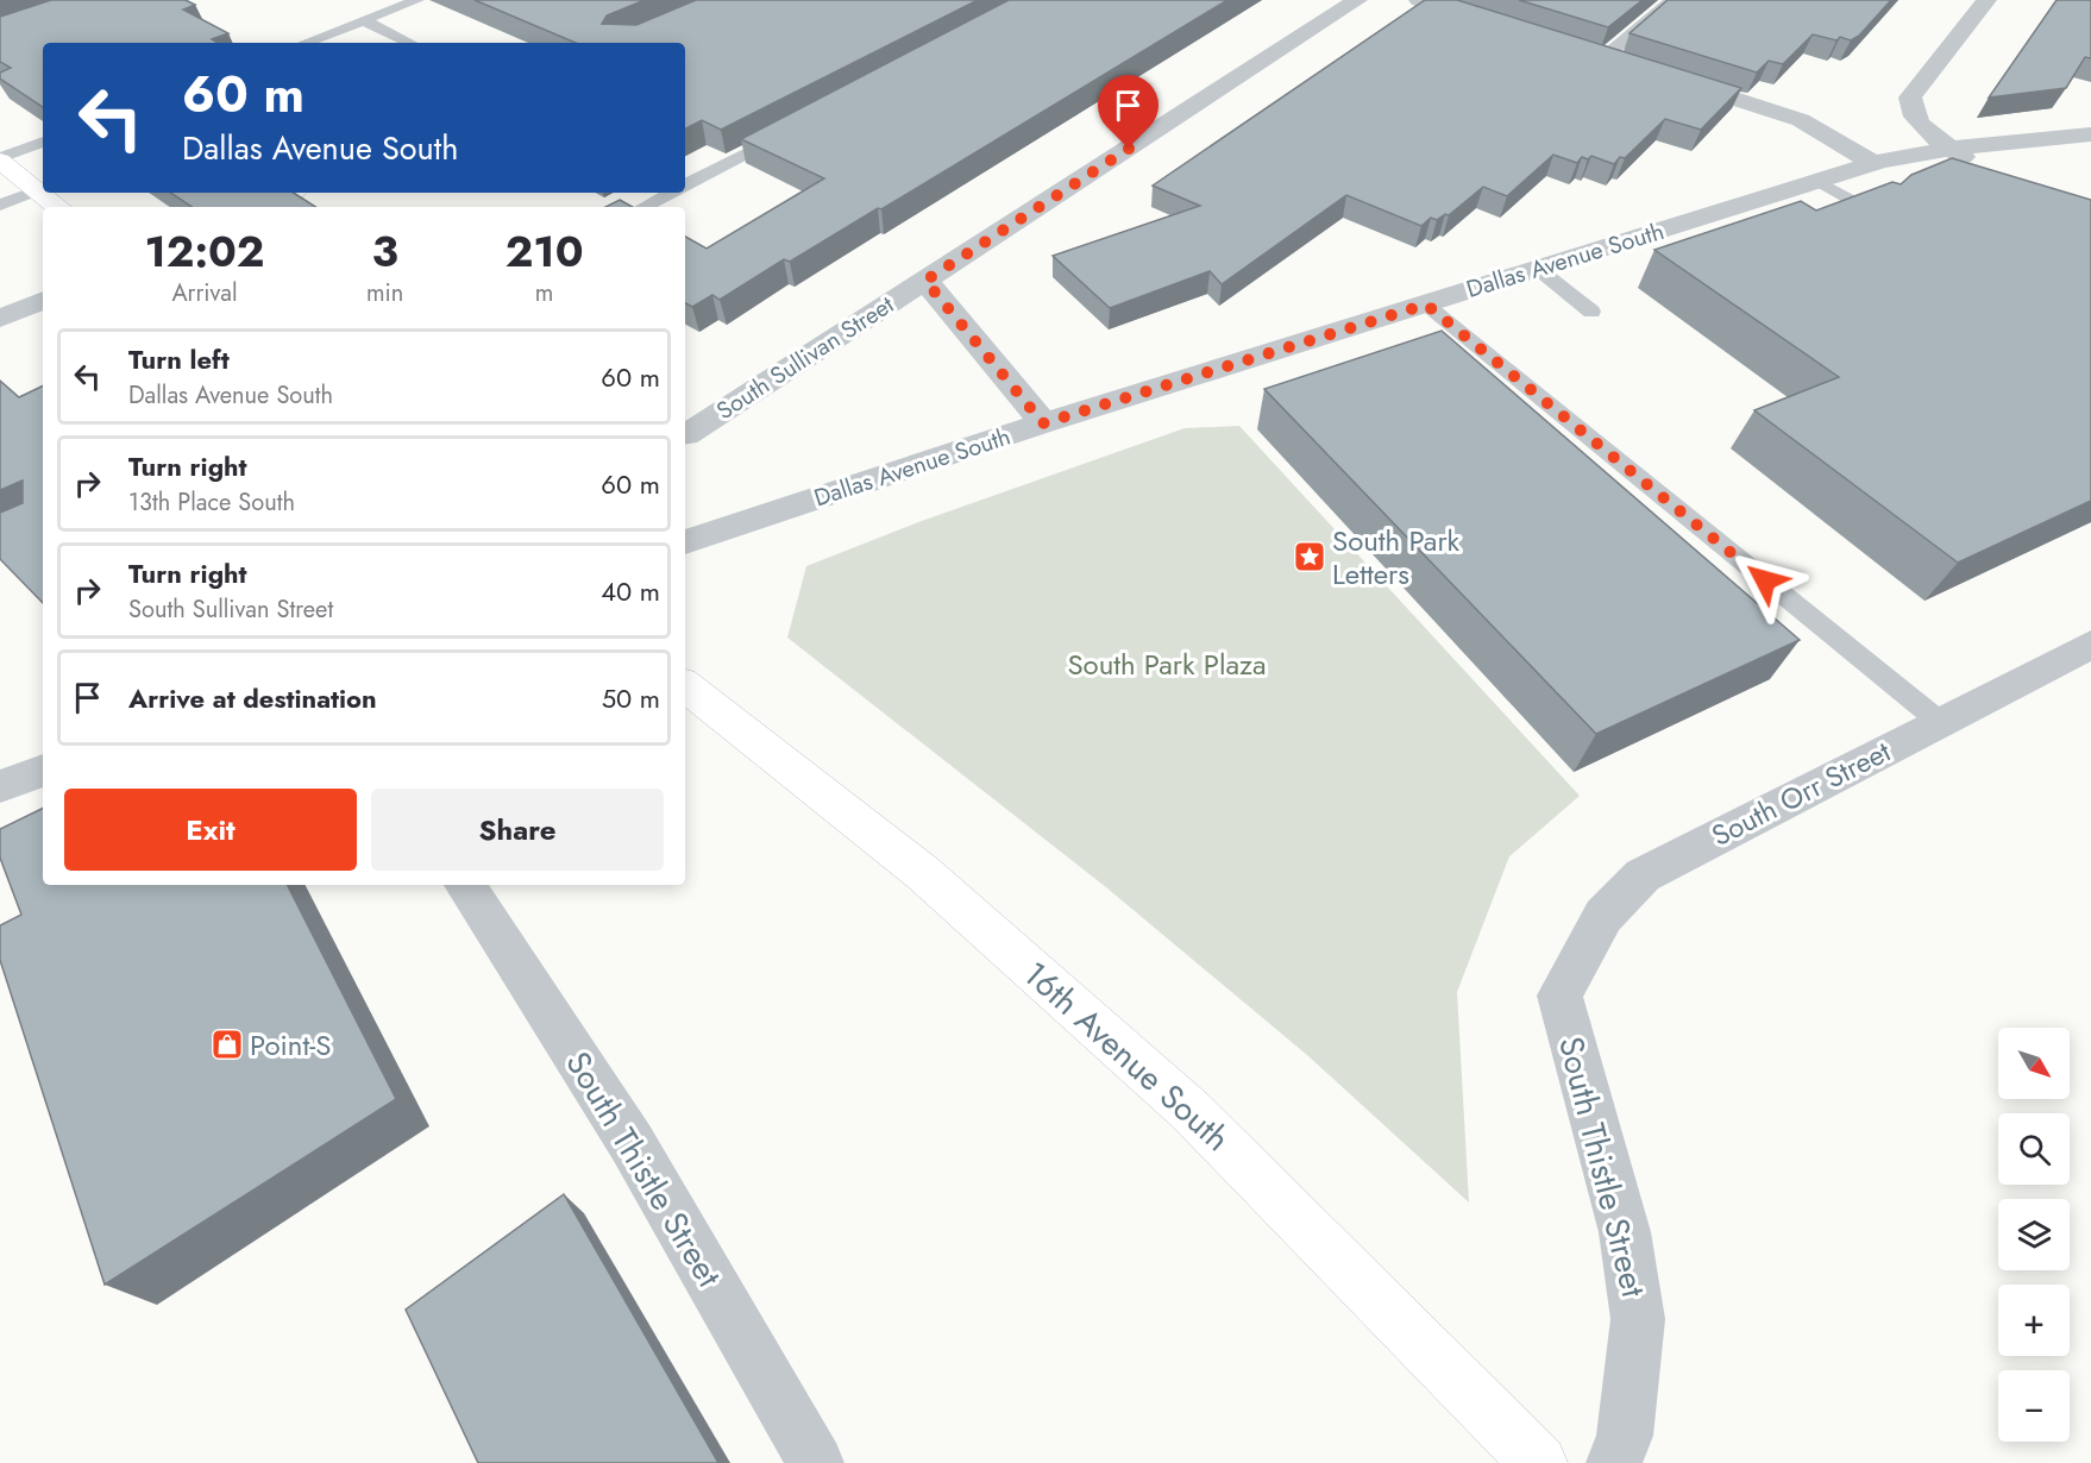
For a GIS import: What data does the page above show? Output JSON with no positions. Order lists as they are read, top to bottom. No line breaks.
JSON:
{"streets":{"main road":["16th Avenue South"],"street":["Dallas Avenue South","South Sullivan Street","South Orr Street","South Thistle Street"]},"crossings":[["South Orr Street","South Thistle Street"]],"parks":["South Park Plaza"],"places":{"place":["South Park Letters"],"shop":["Point-S"]},"north":"bottom right","page":{"turn":["60 m","Dallas Avenue South"],"eta":["12:02","Arrival","3","min","210","m"],"list":[{"name":"Turn left","note":"Dallas Avenue South","value":"60 m"},{"name":"Turn right","note":"13th Place South","value":"60 m"},{"name":"Turn right","note":"South Sullivan Street","value":"40 m"},{"name":"Arrive at destination","value":"50 m"}],"buttons":["Exit","Share"],"map_buttons":["+","−"]}}
